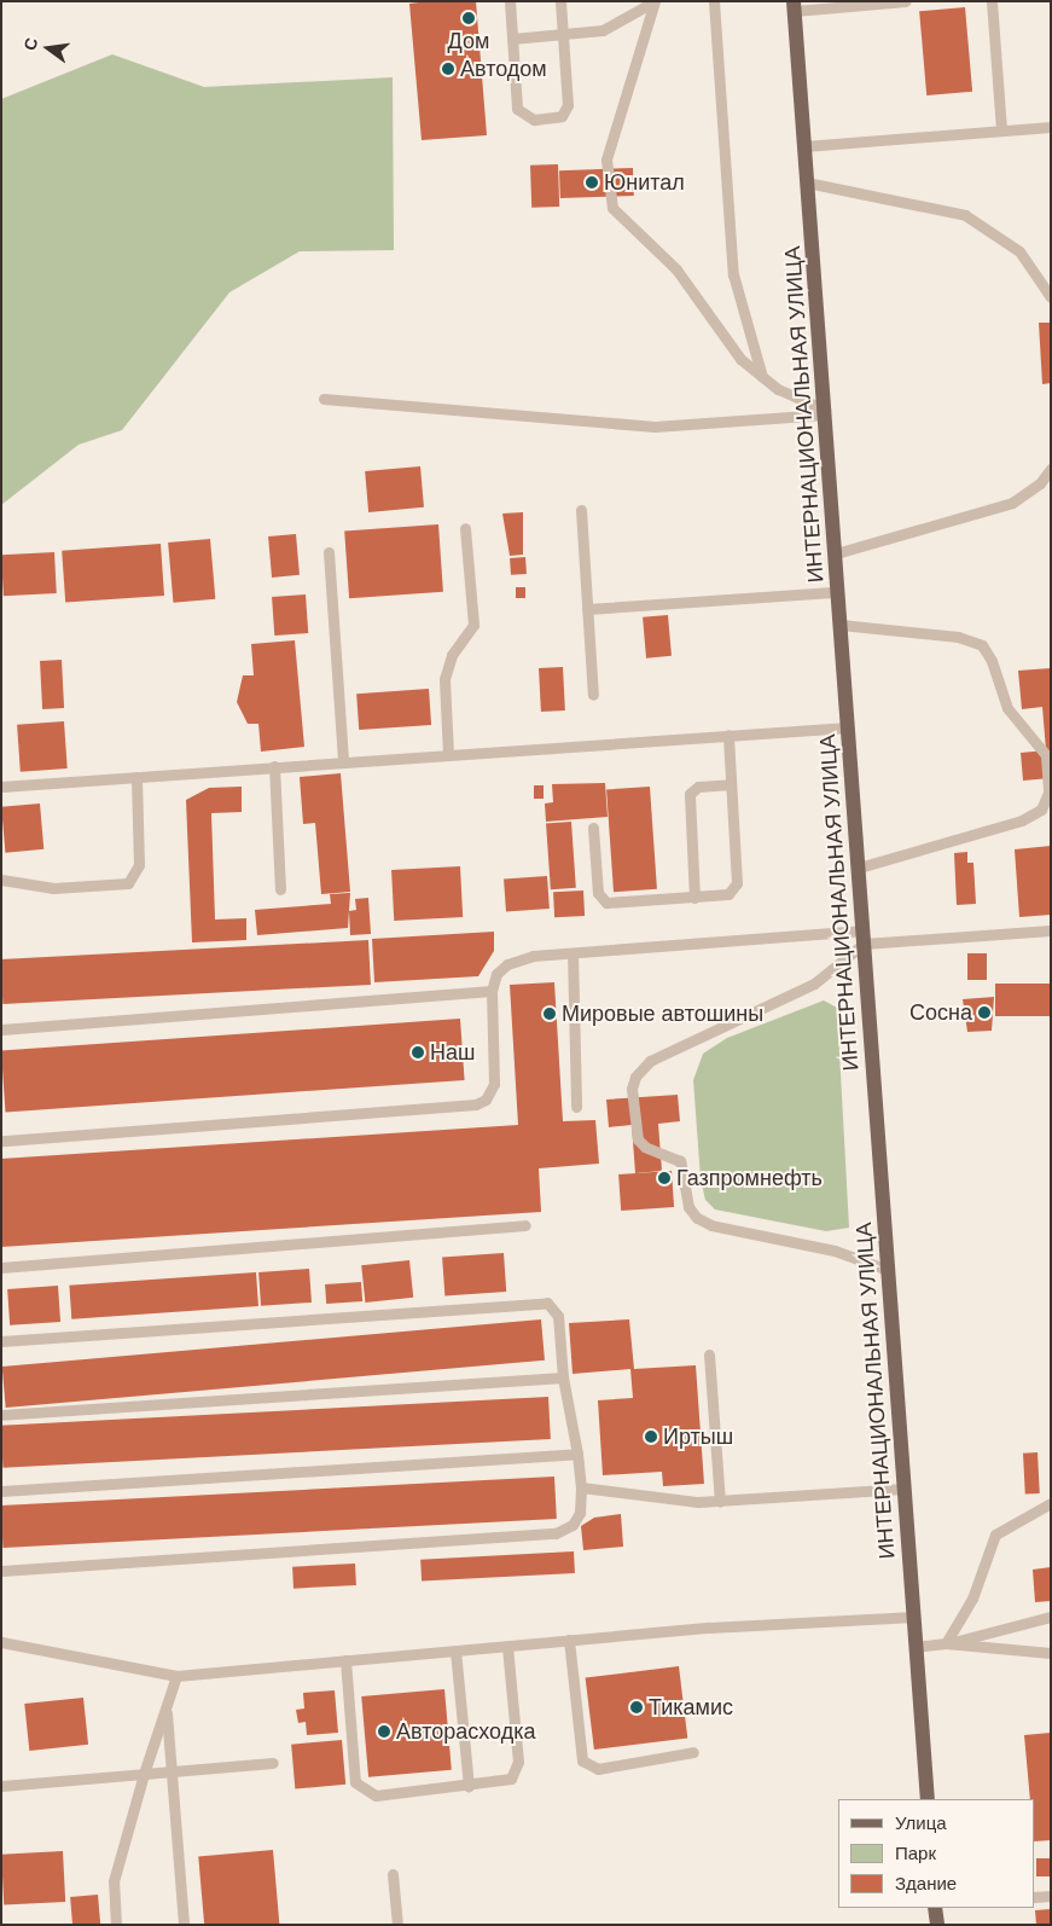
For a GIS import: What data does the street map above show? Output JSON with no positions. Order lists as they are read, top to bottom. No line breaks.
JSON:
{"streets":{"main road":["ИНТЕРНАЦИОНАЛЬНАЯ УЛИЦА"]},"places":["Дом","Автодом","Юнитал","Сосна","Мировые автошины","Наш","Газпромнефть","Иртыш","Тикамис","Авторасходка"],"legend":["Улица","Парк","Здание"],"north":"left"}
